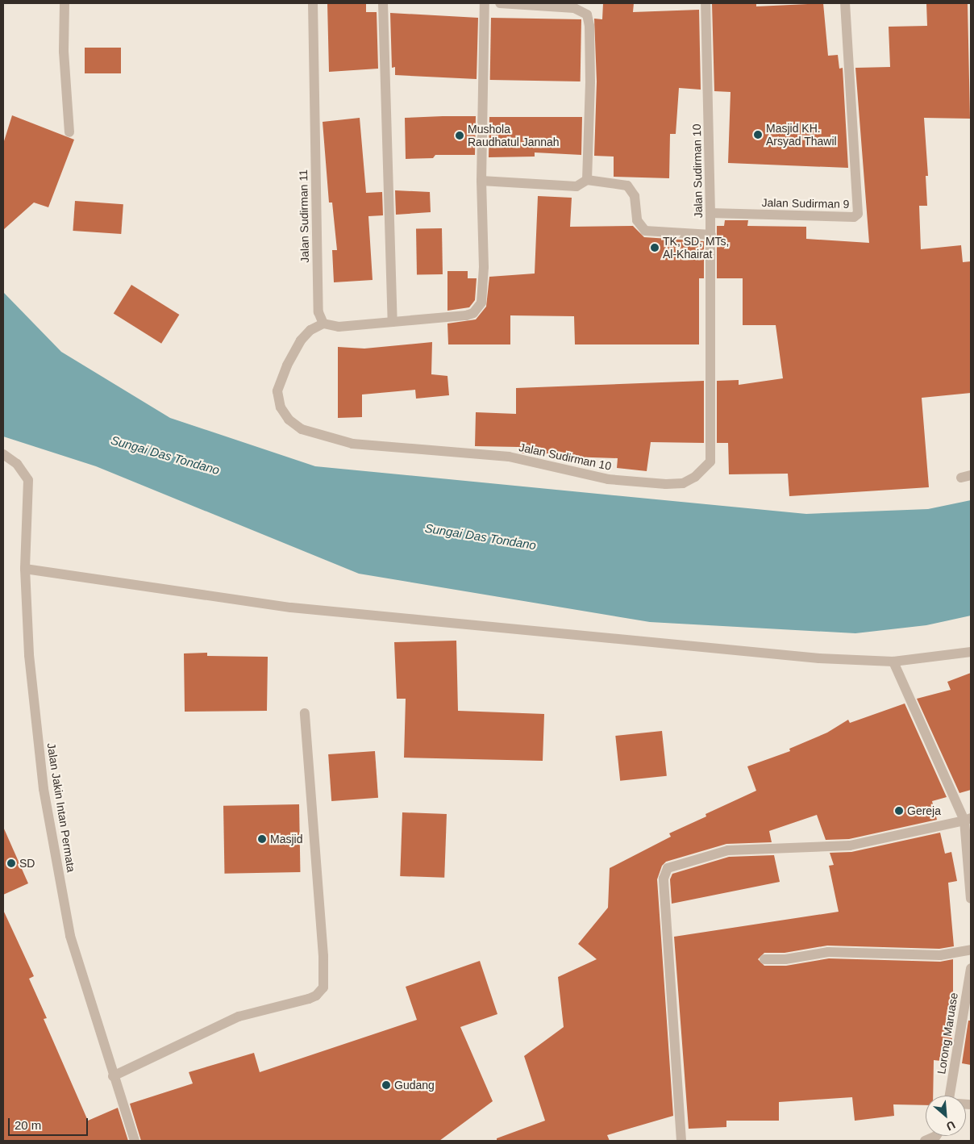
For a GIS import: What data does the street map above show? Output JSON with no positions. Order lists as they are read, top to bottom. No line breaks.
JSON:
{"streets":{"street":["Jalan Sudirman 10","Jalan Sudirman 9","Jalan Sudirman 11","Jalan Jakin Intan Permata","Lorong Maruase"]},"crossings":[["Jalan Sudirman 10","Jalan Sudirman 9"],["Jalan Sudirman 10","Jalan Sudirman 11"]],"water":["Sungai Das Tondano"],"places":["Masjid KH. Arsyad Thawil","Mushola Raudhatul Jannah","TK, SD, MTs, Al-Khairat","Gereja","Masjid","SD","Gudang"],"scale_bar":"20 m","north":"bottom right"}
